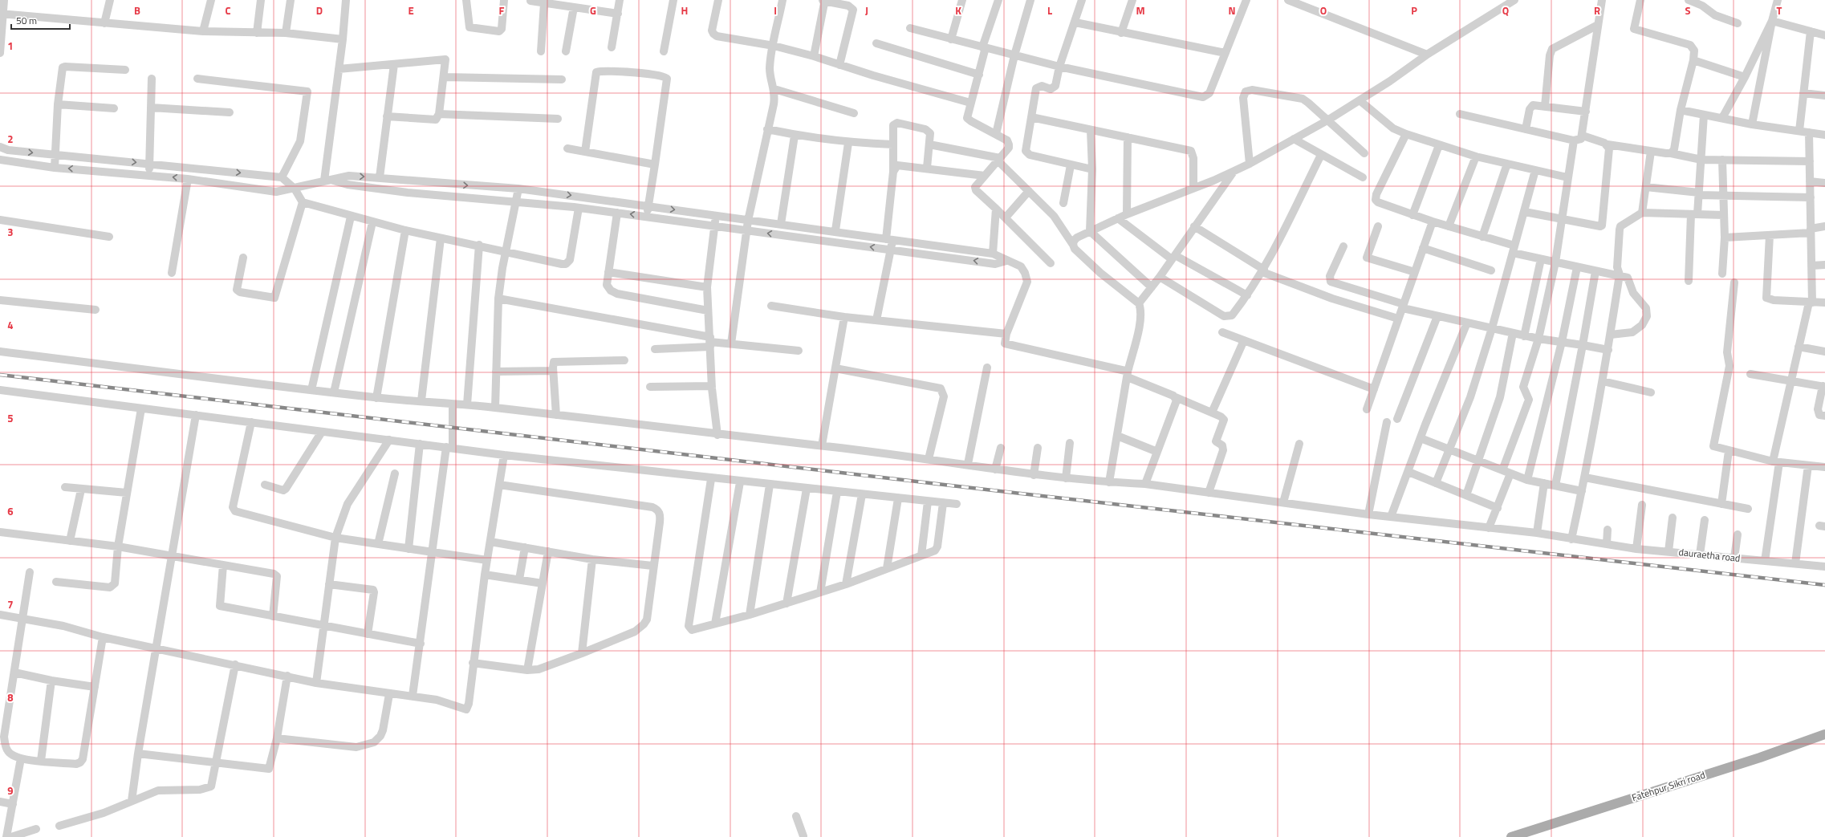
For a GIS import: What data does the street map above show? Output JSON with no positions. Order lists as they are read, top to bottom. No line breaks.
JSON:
{"streets":{"main road":["Fatehpur Sikri road"],"street":["dauraetha road"]},"scale_bar":"50 m","grid":{"columns":["B","C","D","E","F","G","H","I","J","K","L","M","N","O","P","Q","R","S","T"],"rows":["1","2","3","4","5","6","7","8","9"]}}
